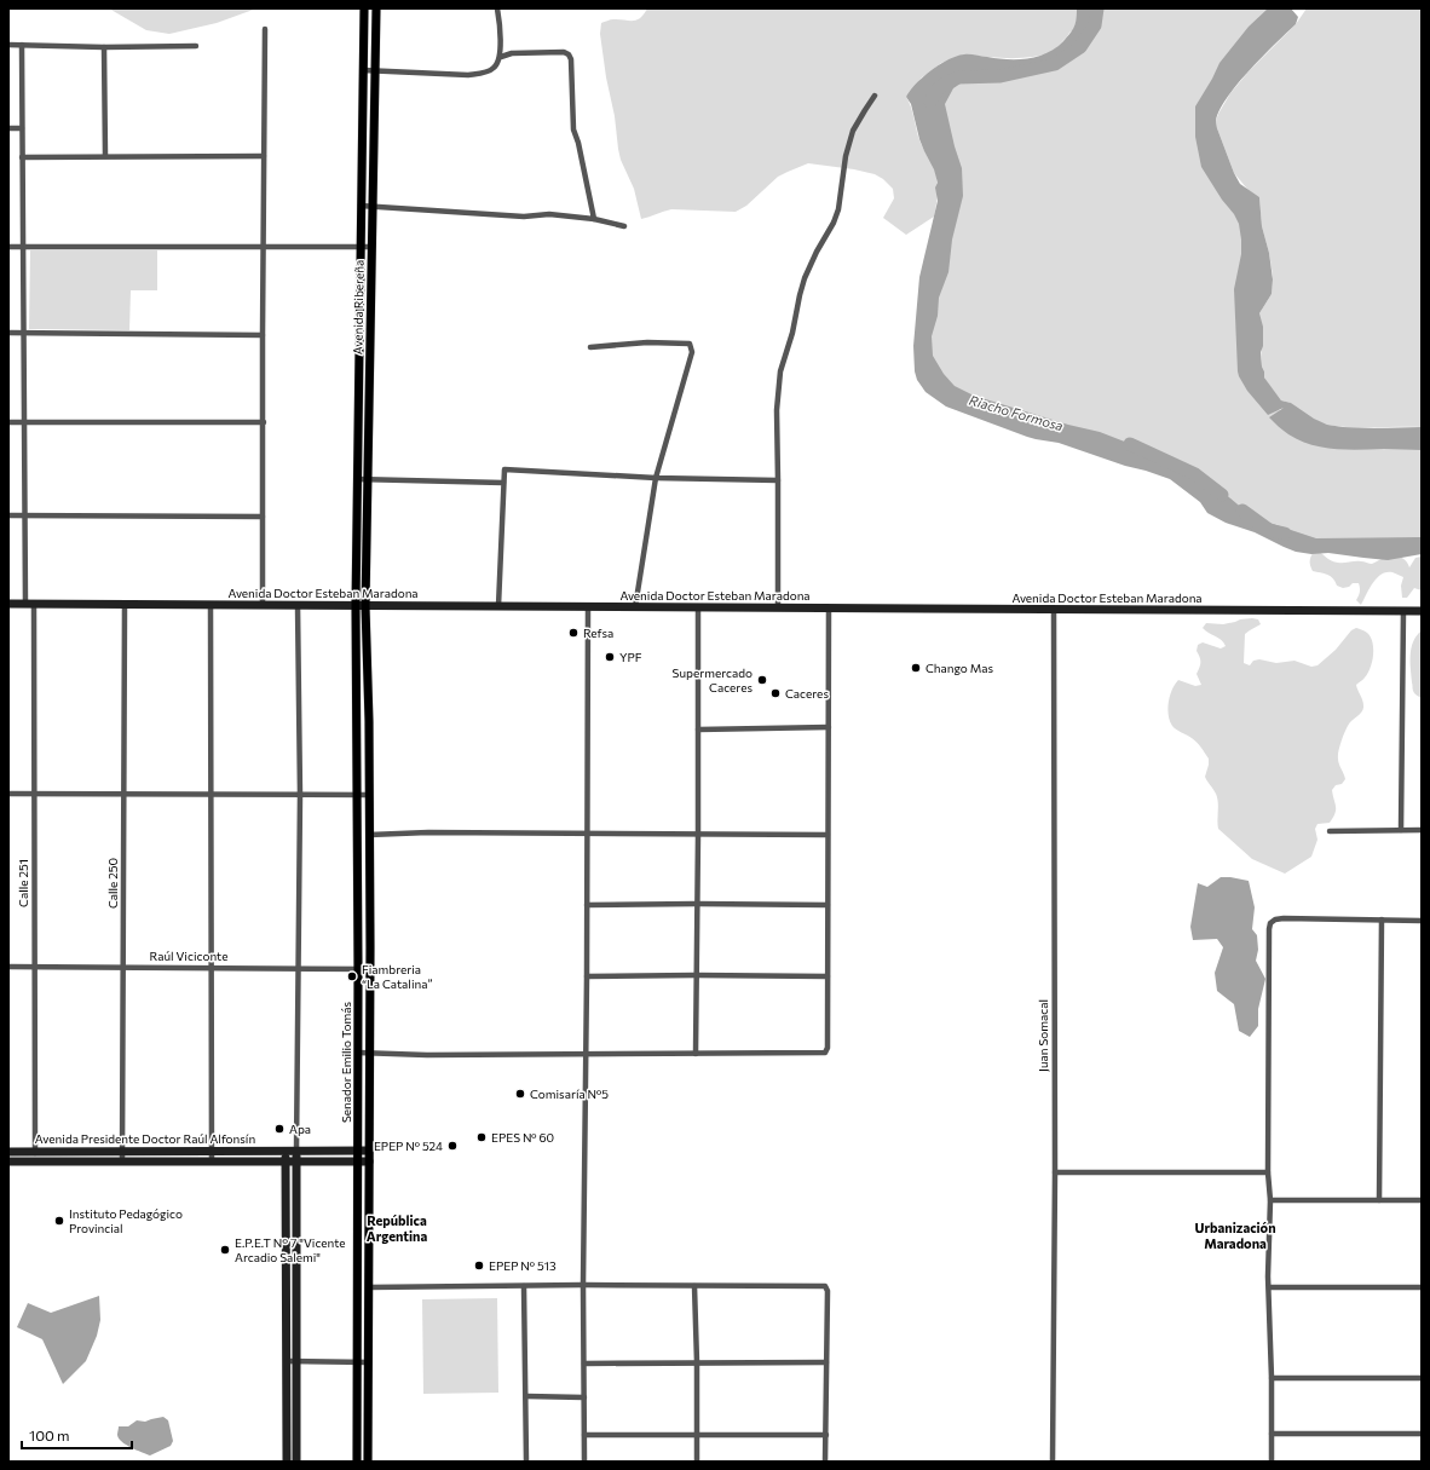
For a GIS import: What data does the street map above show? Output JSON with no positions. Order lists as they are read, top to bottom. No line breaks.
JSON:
{"streets":{"main road":["Avenida Ribereña","Avenida Doctor Esteban Maradona","Senador Emilio Tomás","Avenida Presidente Doctor Raúl Alfonsín"],"street":["Calle 251","Calle 250","Raúl Viciconte","Juan Somacal"]},"crossings":[["Avenida Ribereña","Avenida Doctor Esteban Maradona"],["Avenida Ribereña","Senador Emilio Tomás"],["Avenida Doctor Esteban Maradona","Calle 251"],["Avenida Doctor Esteban Maradona","Calle 250"],["Avenida Doctor Esteban Maradona","Juan Somacal"],["Avenida Doctor Esteban Maradona","Senador Emilio Tomás"],["Calle 251","Raúl Viciconte"],["Calle 251","Avenida Presidente Doctor Raúl Alfonsín"],["Calle 250","Raúl Viciconte"],["Calle 250","Avenida Presidente Doctor Raúl Alfonsín"],["Raúl Viciconte","Senador Emilio Tomás"],["Senador Emilio Tomás","Avenida Presidente Doctor Raúl Alfonsín"]],"districts":["República Argentina","Urbanización Maradona"],"water":["Riacho Formosa"],"places":["Refsa","YPF","Chango Mas","Supermercado Caceres","Caceres","Fiambreria “La Catalina”","Comisaría Nº5","Apa","EPES Nº 60","EPEP Nº 524","Instituto Pedagógico Provincial","E.P.E.T N° 7 \"Vicente Arcadio Salemi\"","EPEP Nº 513"],"scale_bar":"100 m"}
